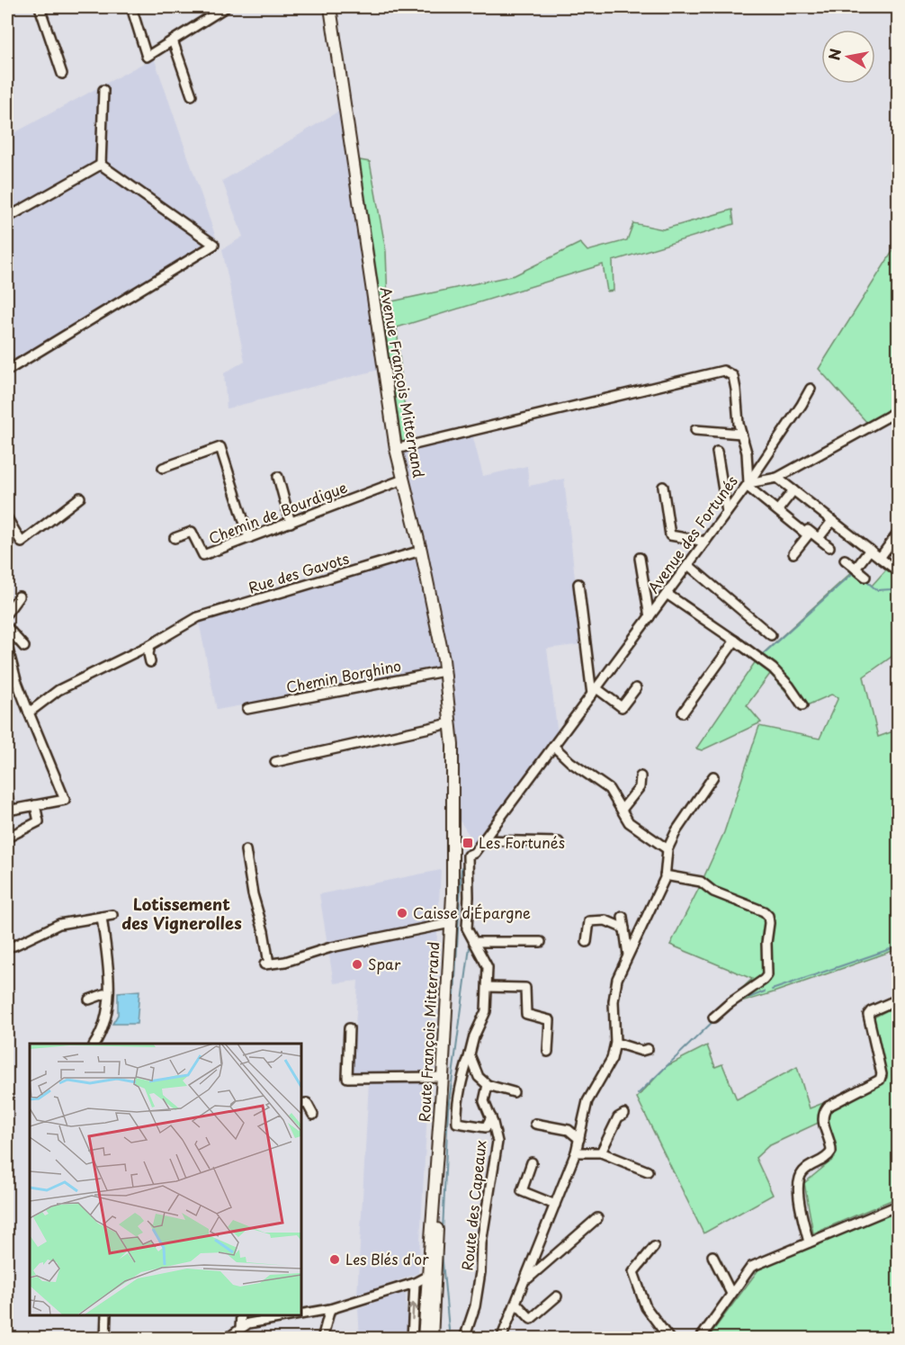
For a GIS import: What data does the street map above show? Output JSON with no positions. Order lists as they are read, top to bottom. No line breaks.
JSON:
{"streets":{"main road":["Avenue François Mitterrand","Route François Mitterrand"],"street":["Chemin de Bourdigue","Avenue des Fortunés","Rue des Gavots","Chemin Borghino","Route des Capeaux"]},"crossings":[["Avenue François Mitterrand","Chemin de Bourdigue"],["Avenue François Mitterrand","Avenue des Fortunés"],["Avenue François Mitterrand","Rue des Gavots"],["Avenue François Mitterrand","Chemin Borghino"],["Avenue François Mitterrand","Route François Mitterrand"]],"districts":["Lotissement des Vignerolles"],"places":{"transit":["Les Fortunés"],"other":["Caisse d'Épargne","Spar","Les Blés d'or"]},"north":"left"}
